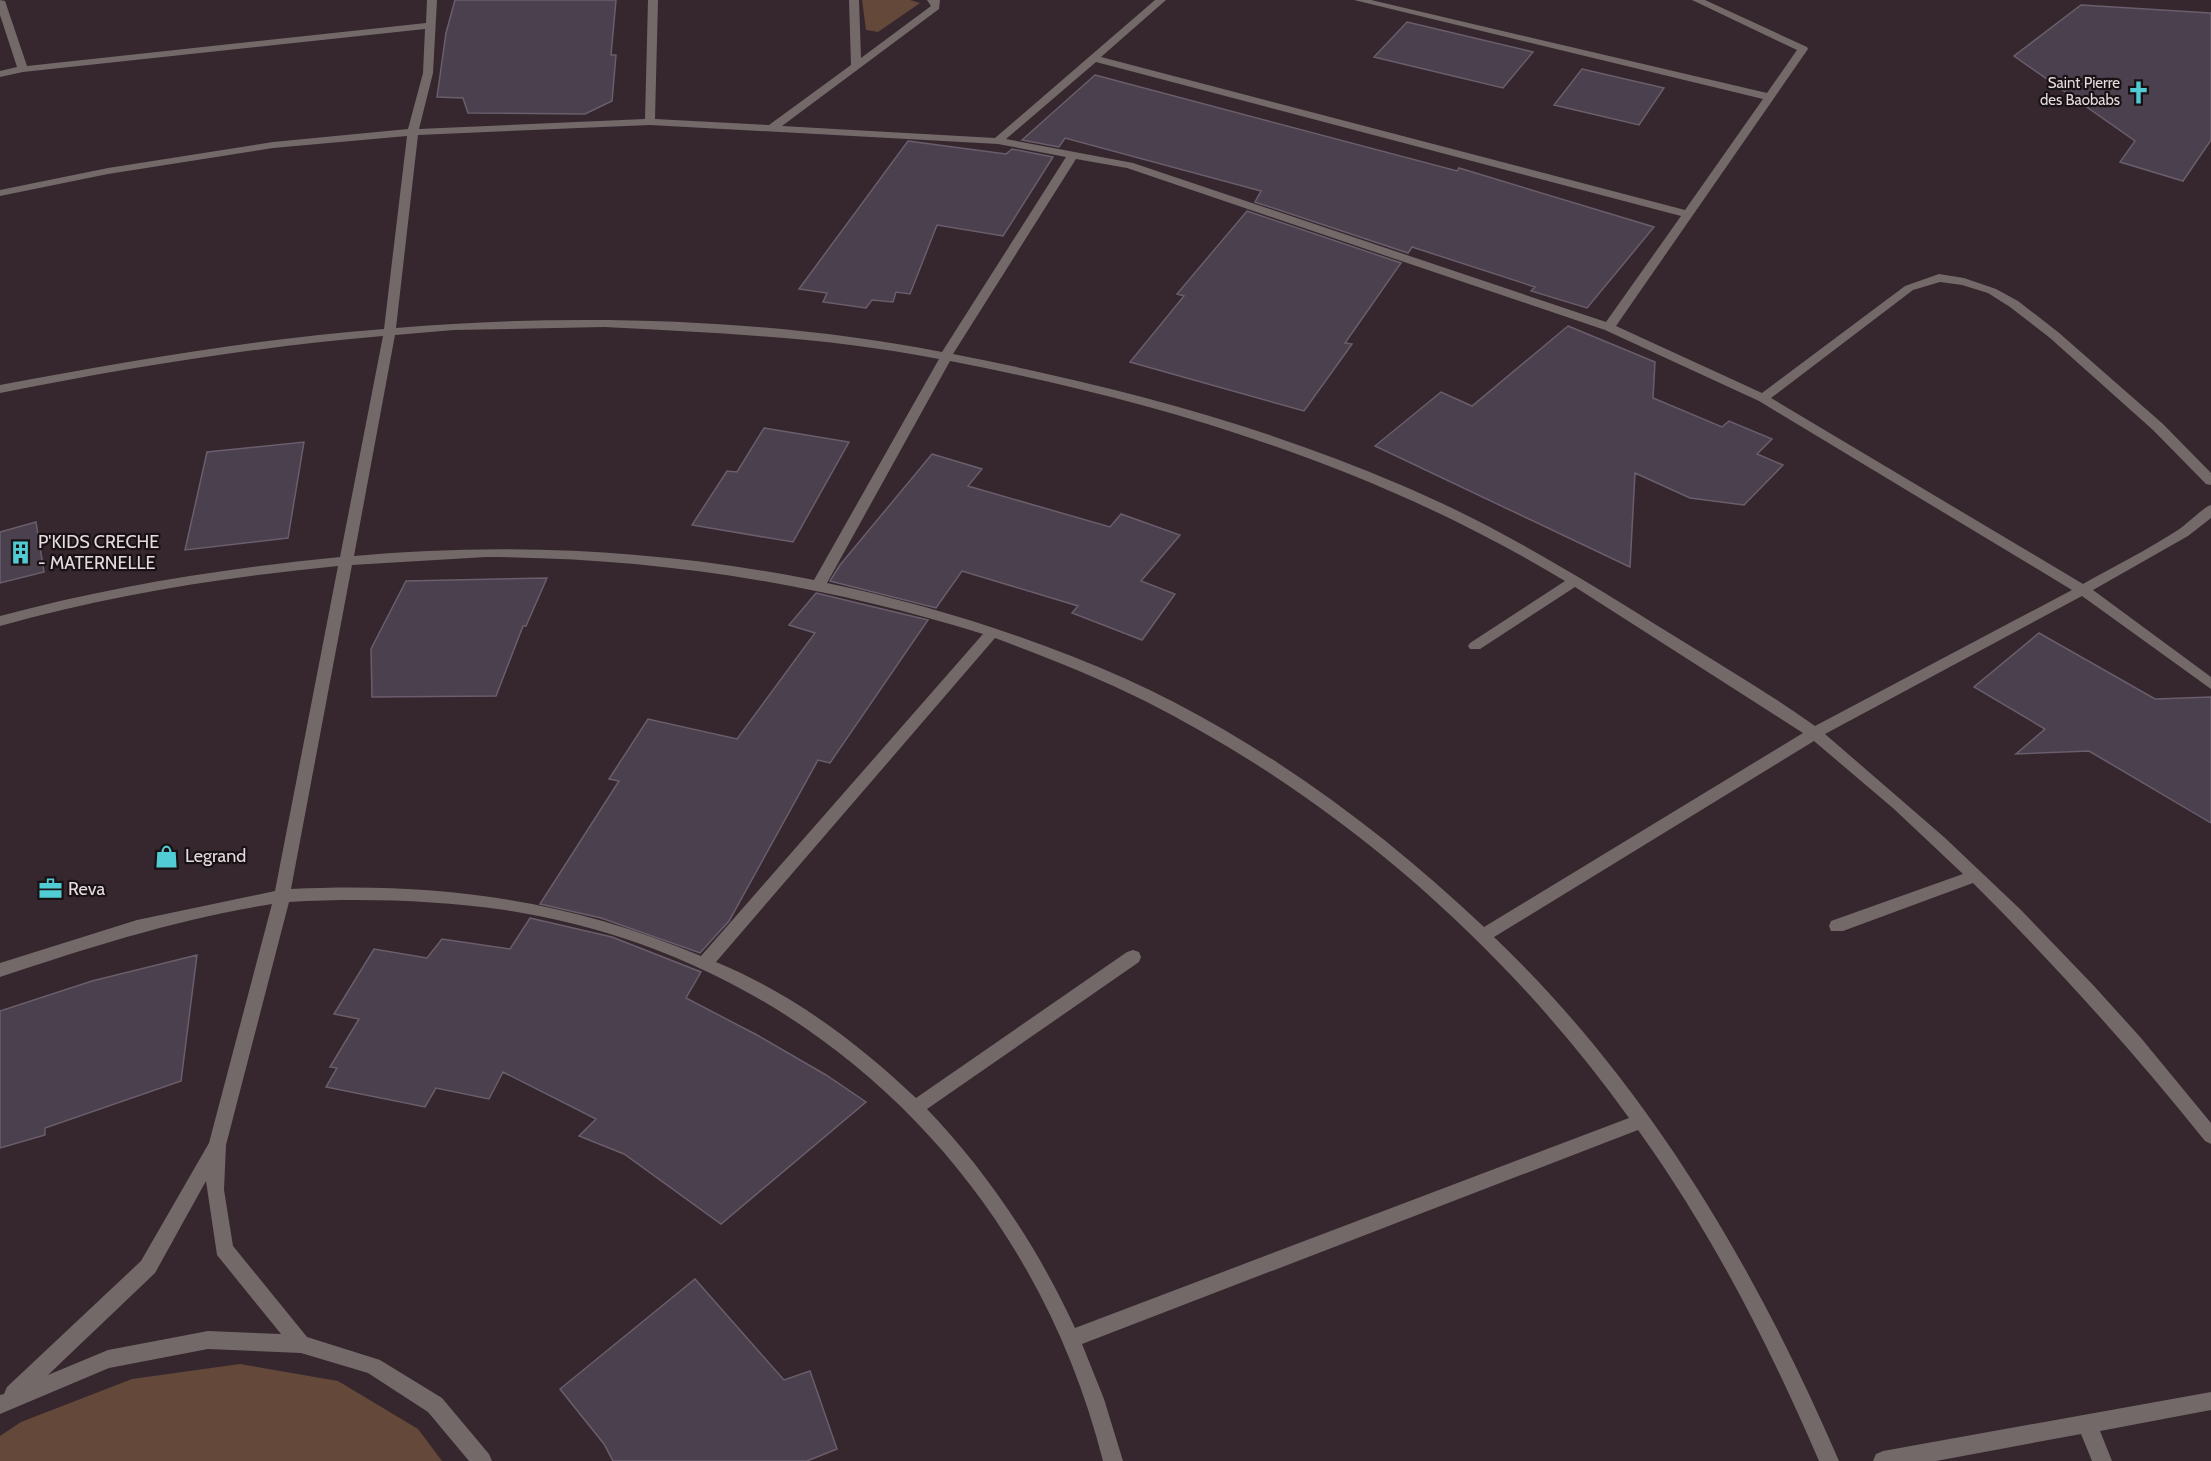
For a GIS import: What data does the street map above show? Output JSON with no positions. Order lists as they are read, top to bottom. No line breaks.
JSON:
{"places":{"church":["Saint Pierre des Baobabs"],"building":["P'KIDS CRECHE - MATERNELLE"],"shop":["Legrand"],"office":["Reva"]}}
